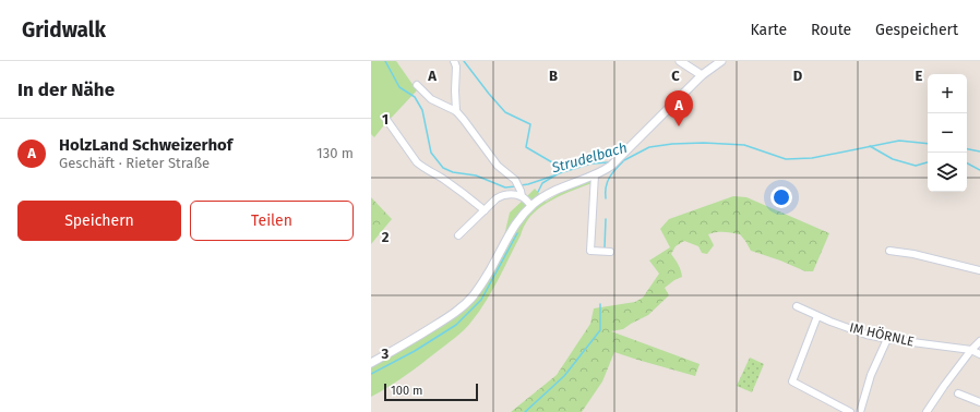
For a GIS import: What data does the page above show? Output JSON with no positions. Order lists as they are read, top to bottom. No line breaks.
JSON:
{"streets":{"street":["IM HÖRNLE"]},"water":["Strudelbach"],"scale_bar":"100 m","page":{"header":"Gridwalk","nav":["Karte","Route","Gespeichert"],"heading":"In der Nähe","map_buttons":["+","−"],"pins":"A","list":[{"mark":"A","name":"HolzLand Schweizerhof","note":"Geschäft · Rieter Straße","value":"130 m"}],"buttons":["Speichern","Teilen"],"scale":"100 m"},"grid":{"columns":["A","B","C","D","E"],"rows":["1","2","3"]}}
